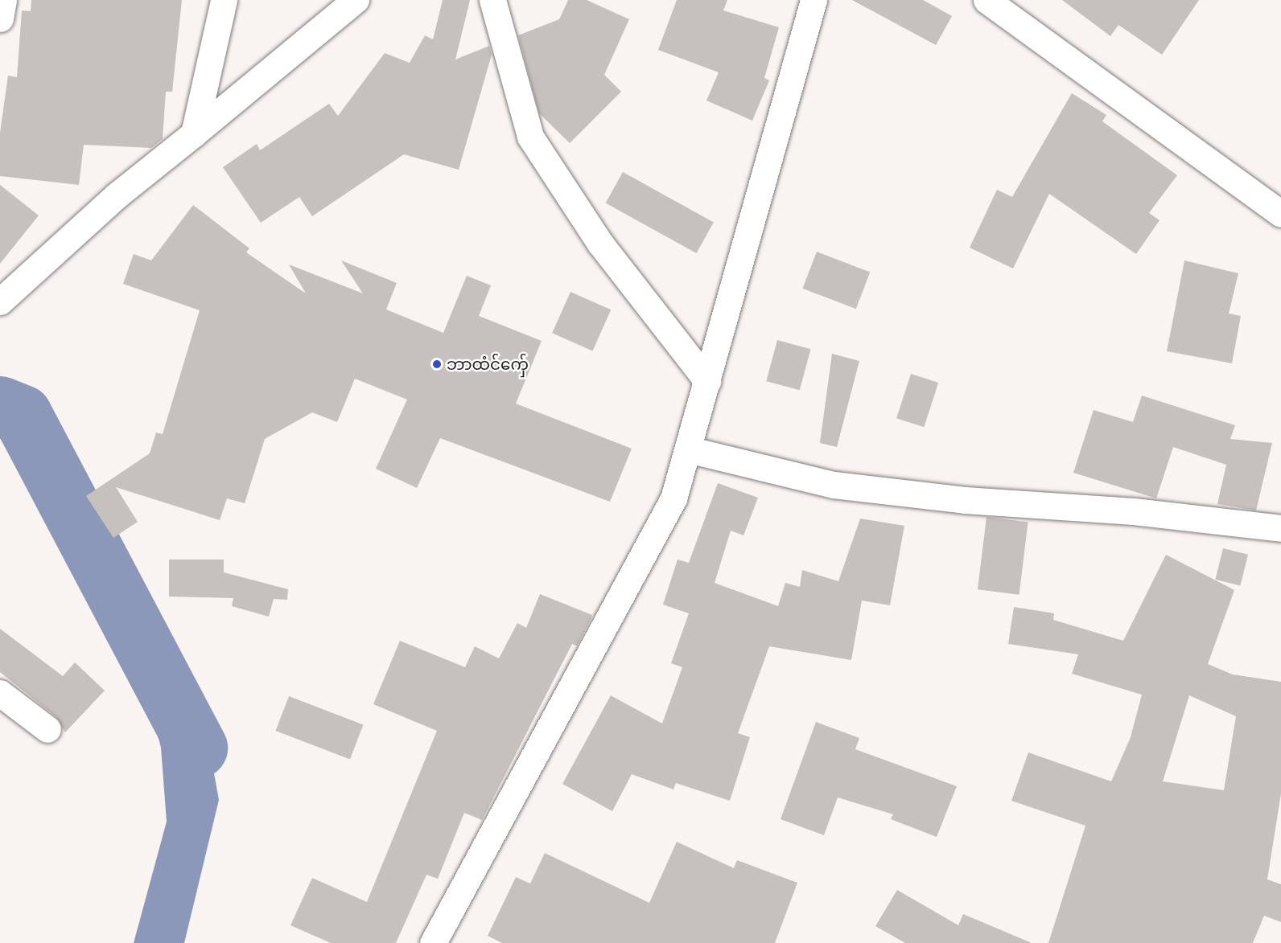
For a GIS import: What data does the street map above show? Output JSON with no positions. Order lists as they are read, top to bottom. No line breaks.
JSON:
{"places":["ဘာထံင်ကှ်ေ"]}
